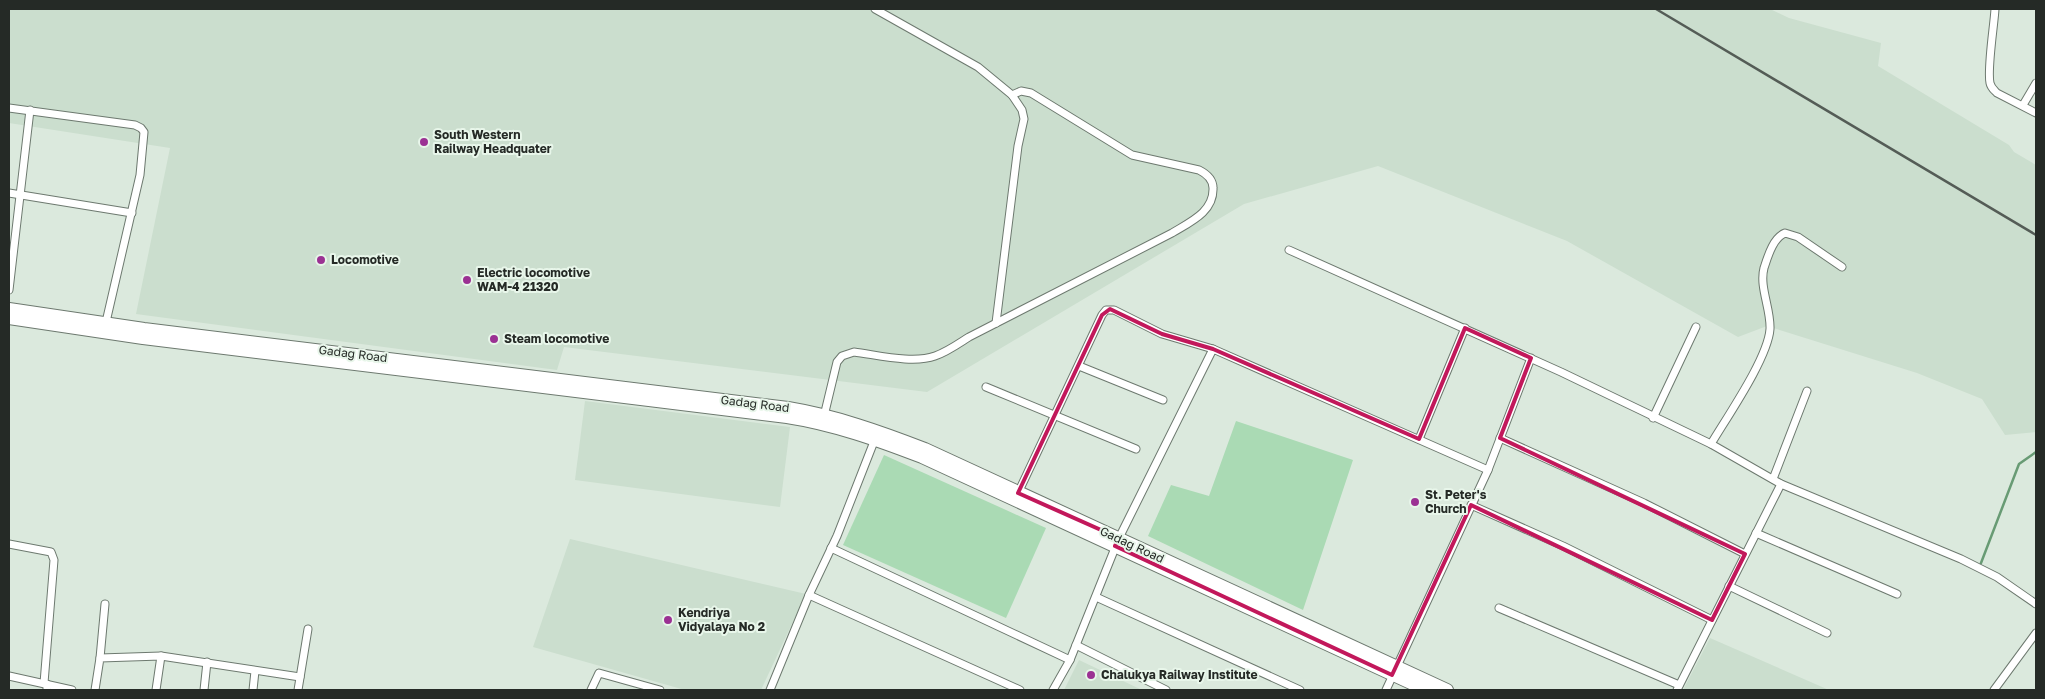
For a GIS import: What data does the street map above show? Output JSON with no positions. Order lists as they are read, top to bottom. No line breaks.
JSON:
{"streets":{"highway":["Gadag Road"]},"places":["South Western Railway Headquater","Locomotive","Electric locomotive WAM-4 21320","Steam locomotive","St. Peter's Church","Kendriya Vidyalaya No 2","Chalukya Railway Institute"]}
